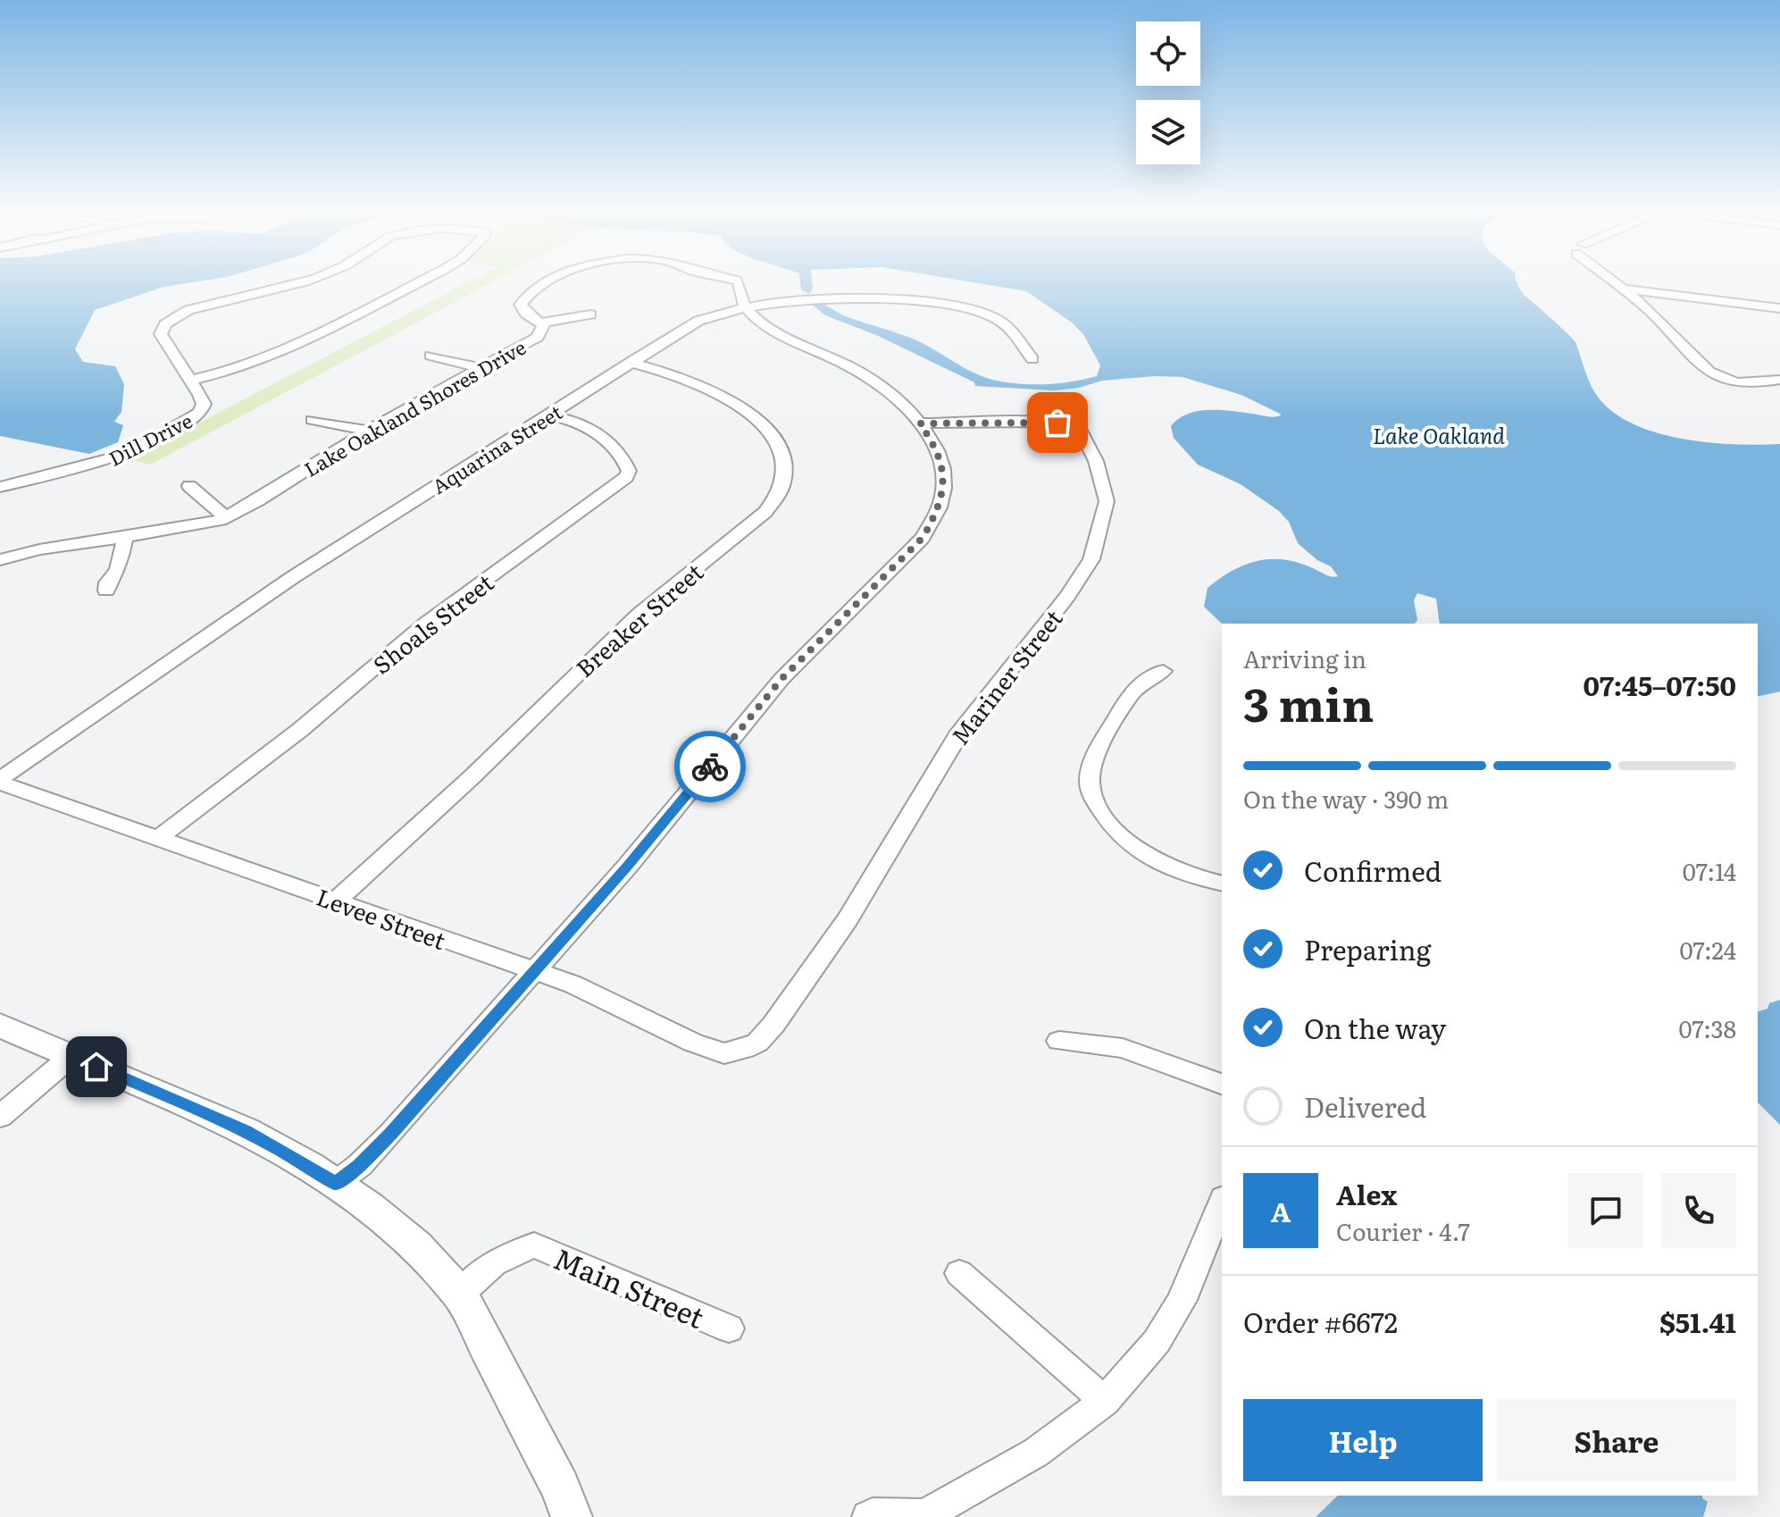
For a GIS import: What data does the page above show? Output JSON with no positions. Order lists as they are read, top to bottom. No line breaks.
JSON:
{"streets":{"street":["Lake Oakland Shores Drive","Dill Drive","Aquarina Street","Breaker Street","Shoals Street","Mariner Street","Levee Street","Main Street"]},"crossings":[["Lake Oakland Shores Drive","Aquarina Street"],["Aquarina Street","Breaker Street"],["Aquarina Street","Shoals Street"],["Aquarina Street","Levee Street"],["Breaker Street","Levee Street"],["Shoals Street","Levee Street"],["Mariner Street","Levee Street"]],"water":["Lake Oakland"],"page":{"heading":["3 min","Arriving in","07:45–07:50"],"panel":["Alex","Courier · 4.7","Order #6672","$51.41"],"bar":"On the way · 390 m","list":[["Confirmed","07:14"],["Preparing","07:24"],["On the way","07:38"],"Delivered"],"round":"A","buttons":["Help","Share"]}}
